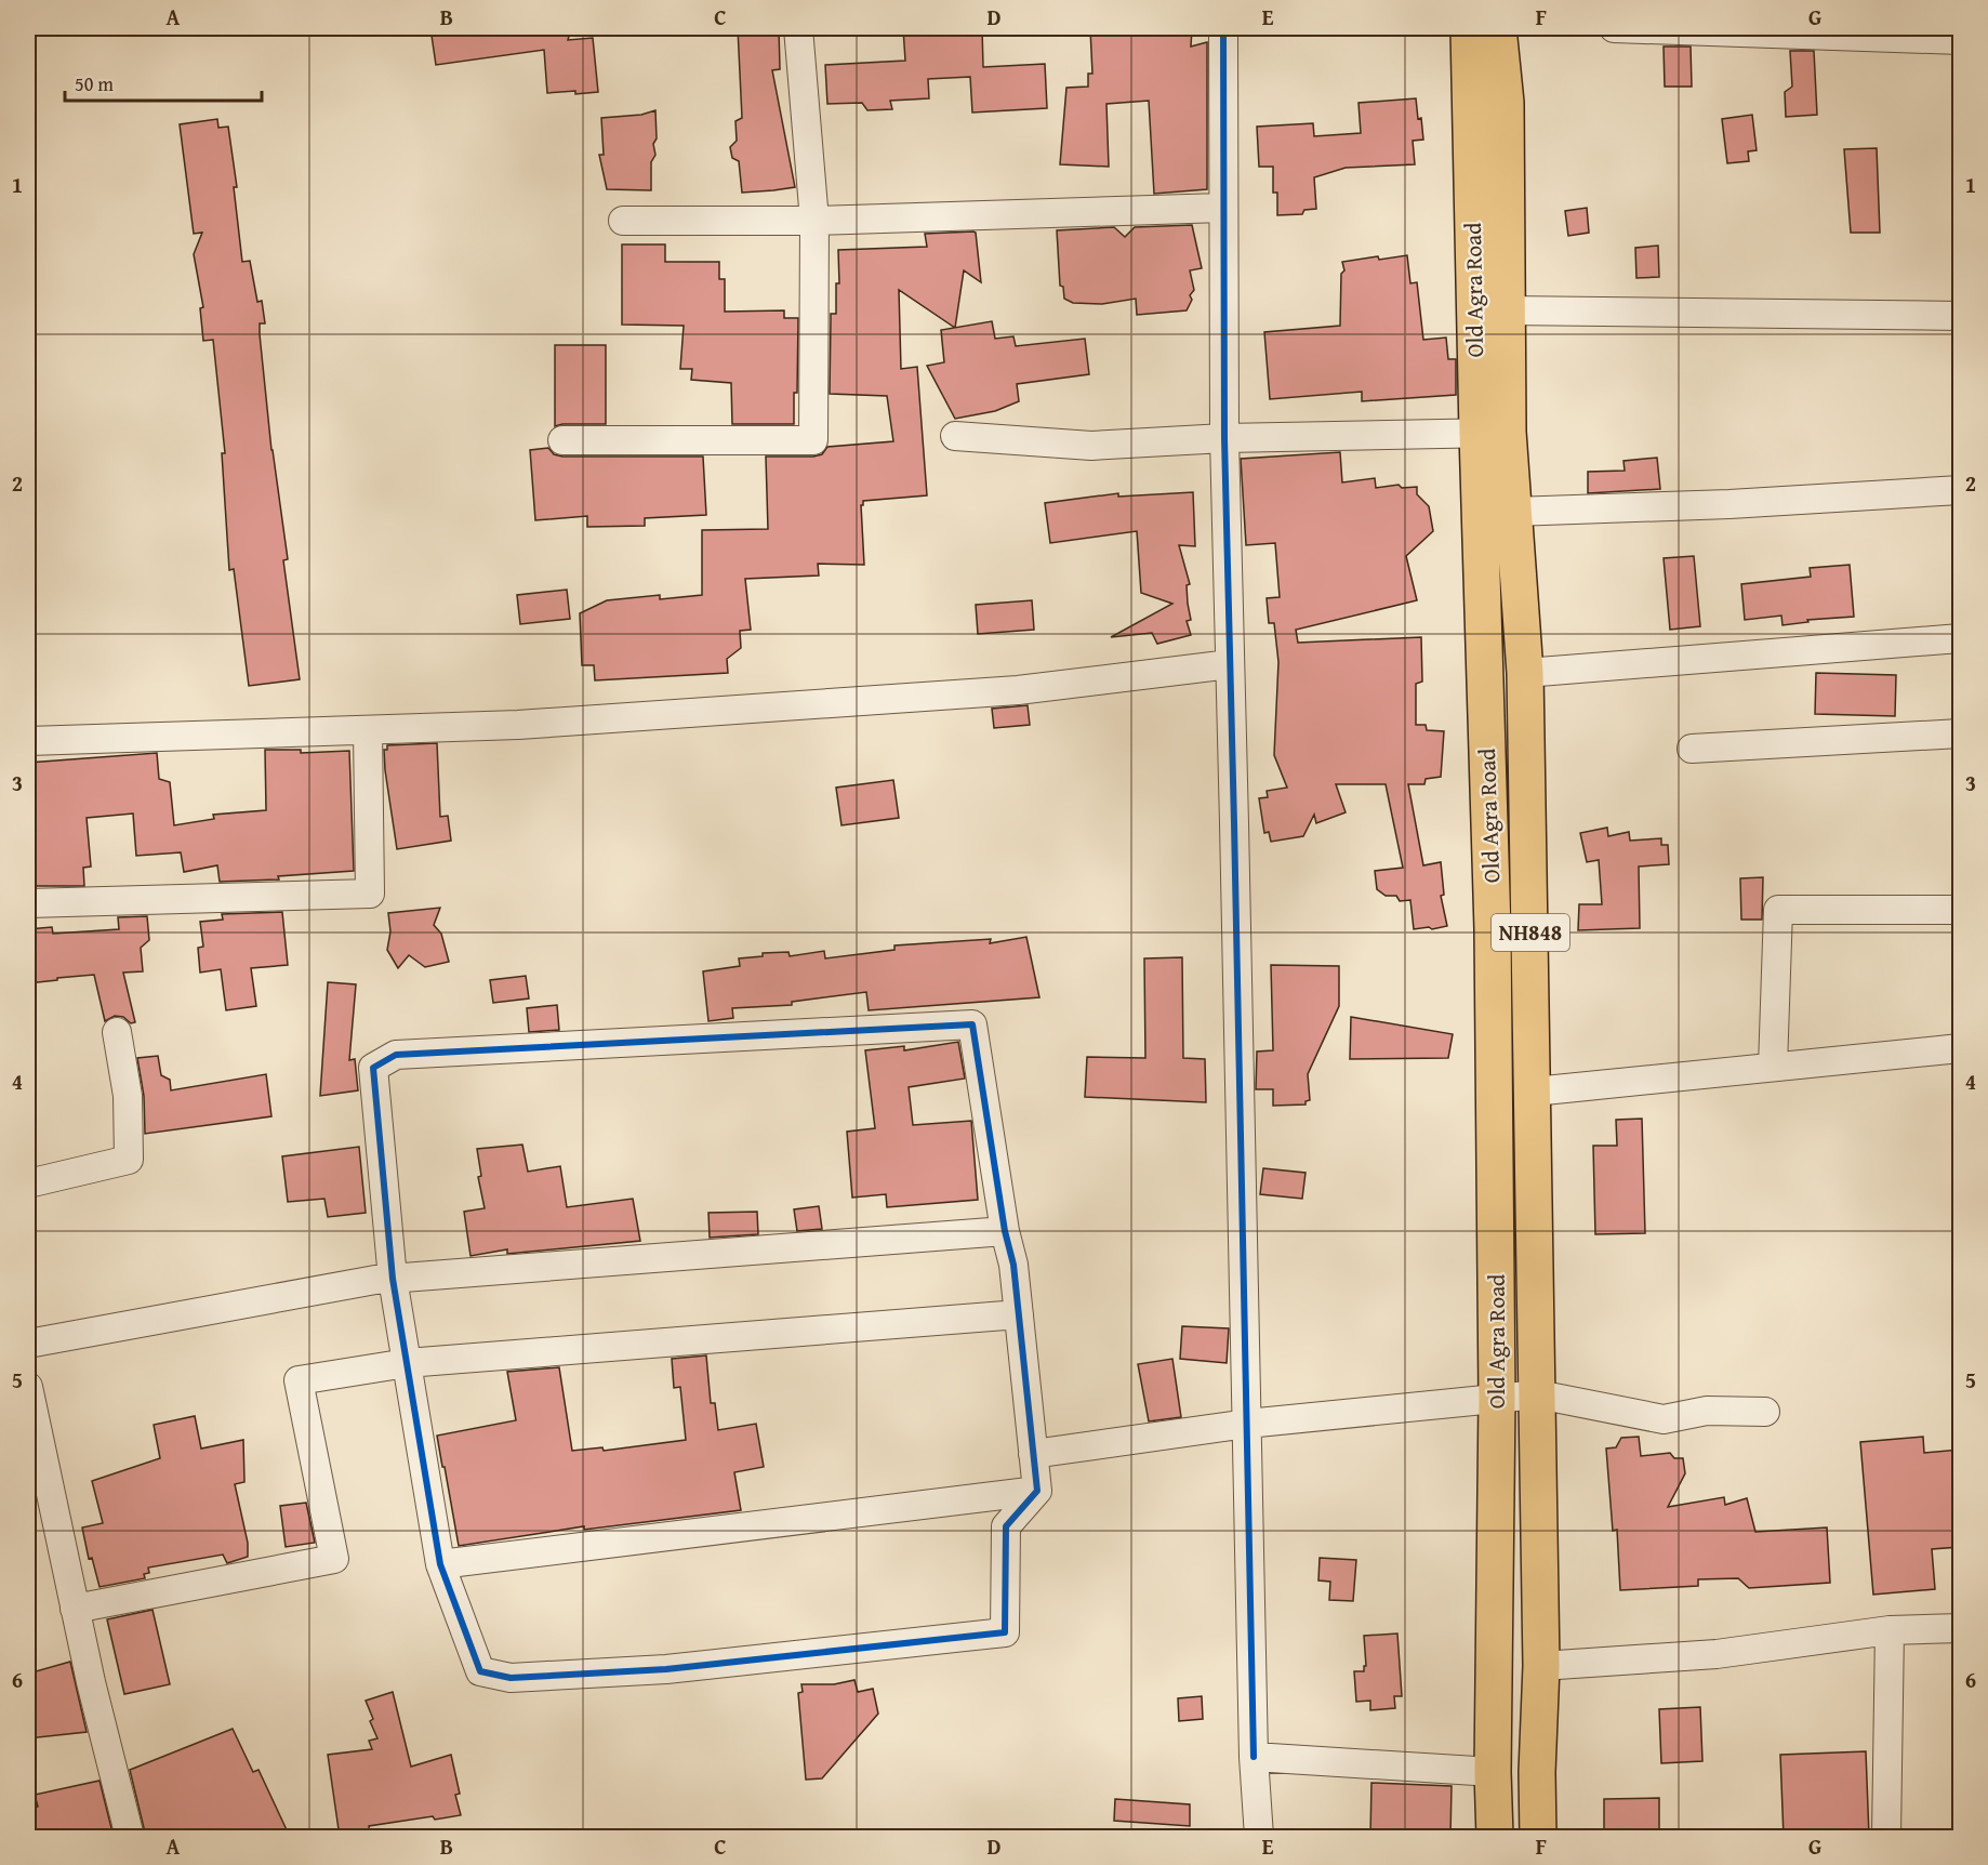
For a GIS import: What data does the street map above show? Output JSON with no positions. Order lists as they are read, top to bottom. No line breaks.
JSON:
{"streets":{"highway":["Old Agra Road","NH848"]},"crossings":[["Old Agra Road","NH848"]],"scale_bar":"50 m","grid":{"columns":["A","B","C","D","E","F","G"],"rows":["1","2","3","4","5","6"]}}
